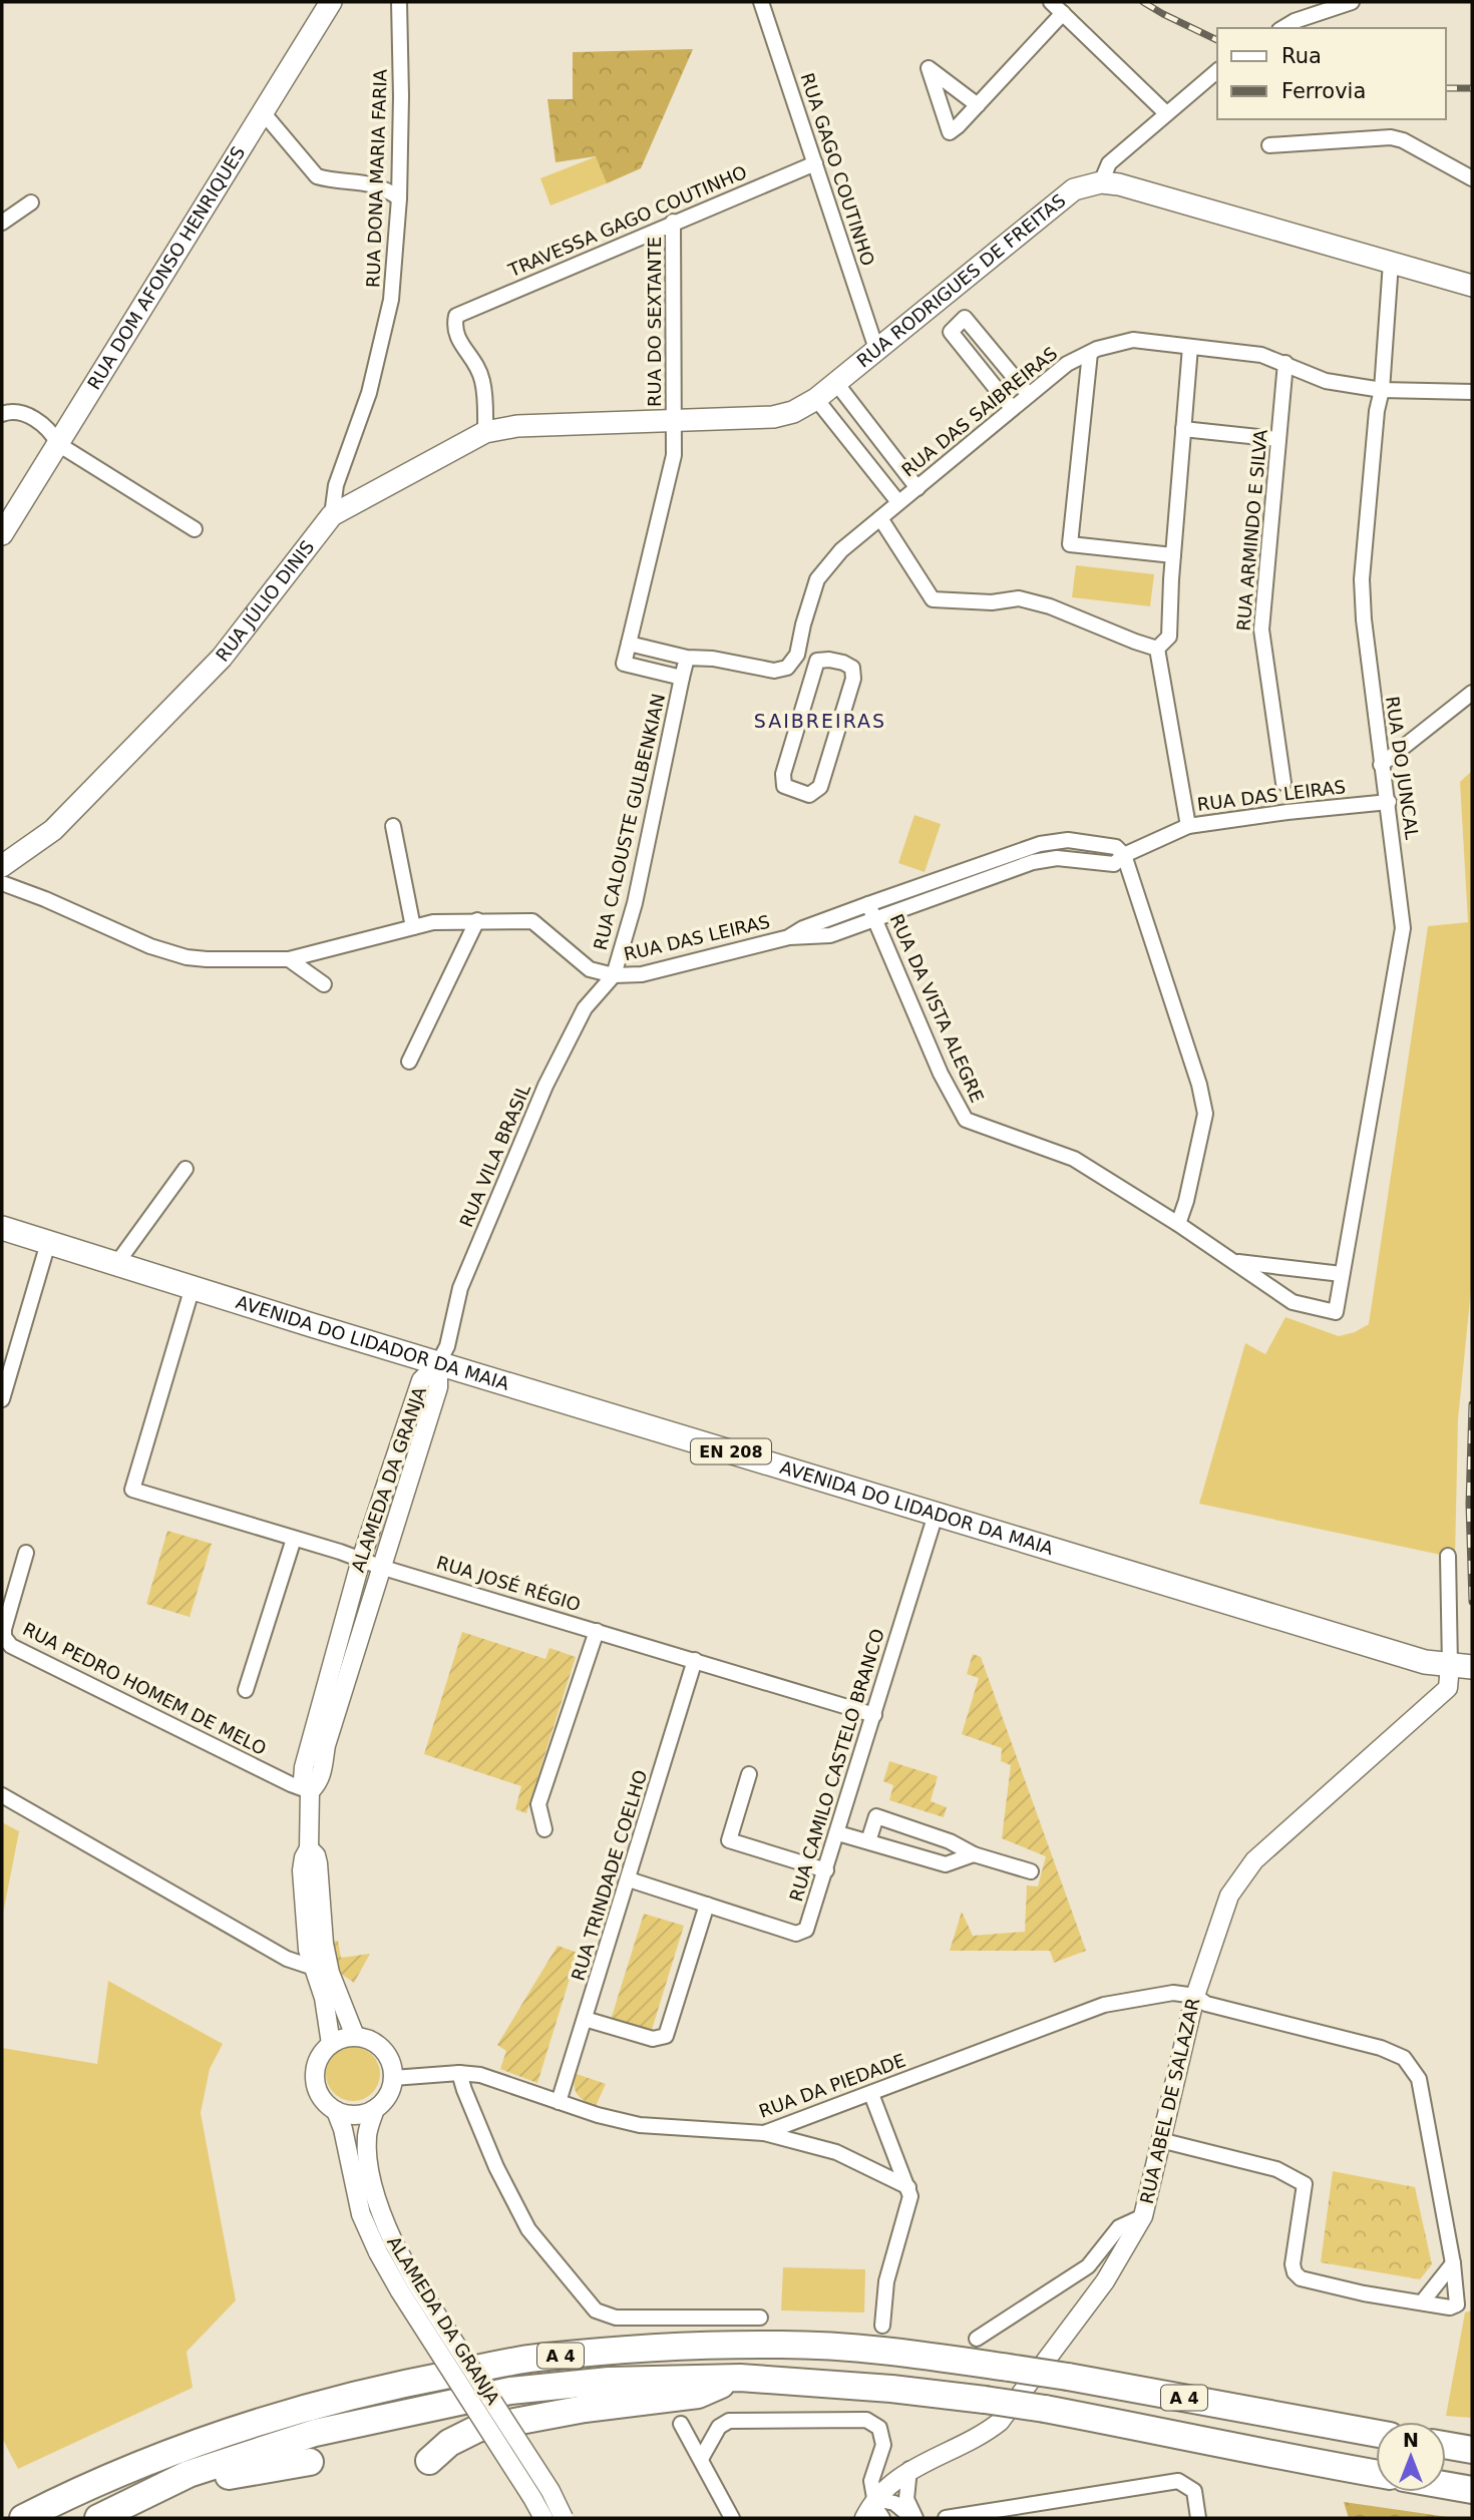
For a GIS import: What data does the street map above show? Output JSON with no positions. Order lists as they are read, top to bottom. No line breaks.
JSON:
{"streets":{"highway":["A 4"],"main road":["RUA DOM AFONSO HENRIQUES","RUA RODRIGUES DE FREITAS","RUA JÚLIO DINIS","AVENIDA DO LIDADOR DA MAIA","EN 208"],"street":["RUA GAGO COUTINHO","RUA DONA MARIA FARIA","TRAVESSA GAGO COUTINHO","RUA DO SEXTANTE","RUA DAS SAIBREIRAS","RUA ARMINDO E SILVA","RUA DO JUNCAL","RUA DAS LEIRAS","RUA CALOUSTE GULBENKIAN","RUA DA VISTA ALEGRE","RUA VILA BRASIL","ALAMEDA DA GRANJA","RUA JOSÉ RÉGIO","RUA PEDRO HOMEM DE MELO","RUA CAMILO CASTELO BRANCO","RUA TRINDADE COELHO","RUA DA PIEDADE","RUA ABEL DE SALAZAR"]},"crossings":[["RUA GAGO COUTINHO","TRAVESSA GAGO COUTINHO"],["RUA GAGO COUTINHO","RUA RODRIGUES DE FREITAS"],["RUA DONA MARIA FARIA","RUA JÚLIO DINIS"],["TRAVESSA GAGO COUTINHO","RUA DO SEXTANTE"],["TRAVESSA GAGO COUTINHO","RUA JÚLIO DINIS"],["RUA RODRIGUES DE FREITAS","RUA DO SEXTANTE"],["RUA RODRIGUES DE FREITAS","RUA JÚLIO DINIS"],["RUA DAS SAIBREIRAS","RUA ARMINDO E SILVA"],["RUA DAS SAIBREIRAS","RUA DO JUNCAL"],["RUA DO JUNCAL","RUA DAS LEIRAS"],["RUA DO JUNCAL","RUA DA VISTA ALEGRE"],["RUA DAS LEIRAS","RUA CALOUSTE GULBENKIAN"],["RUA DAS LEIRAS","RUA DA VISTA ALEGRE"],["RUA DAS LEIRAS","RUA VILA BRASIL"],["RUA CALOUSTE GULBENKIAN","RUA VILA BRASIL"],["RUA VILA BRASIL","AVENIDA DO LIDADOR DA MAIA"],["RUA VILA BRASIL","ALAMEDA DA GRANJA"],["AVENIDA DO LIDADOR DA MAIA","ALAMEDA DA GRANJA"],["AVENIDA DO LIDADOR DA MAIA","RUA JOSÉ RÉGIO"],["AVENIDA DO LIDADOR DA MAIA","RUA CAMILO CASTELO BRANCO"],["AVENIDA DO LIDADOR DA MAIA","RUA ABEL DE SALAZAR"],["ALAMEDA DA GRANJA","RUA JOSÉ RÉGIO"],["ALAMEDA DA GRANJA","RUA PEDRO HOMEM DE MELO"],["ALAMEDA DA GRANJA","RUA DA PIEDADE"],["RUA JOSÉ RÉGIO","RUA CAMILO CASTELO BRANCO"],["RUA JOSÉ RÉGIO","RUA TRINDADE COELHO"],["RUA CAMILO CASTELO BRANCO","RUA TRINDADE COELHO"],["RUA TRINDADE COELHO","RUA DA PIEDADE"],["RUA DA PIEDADE","RUA ABEL DE SALAZAR"]],"districts":["SAIBREIRAS"],"legend":["Rua","Ferrovia"],"north":"top"}
